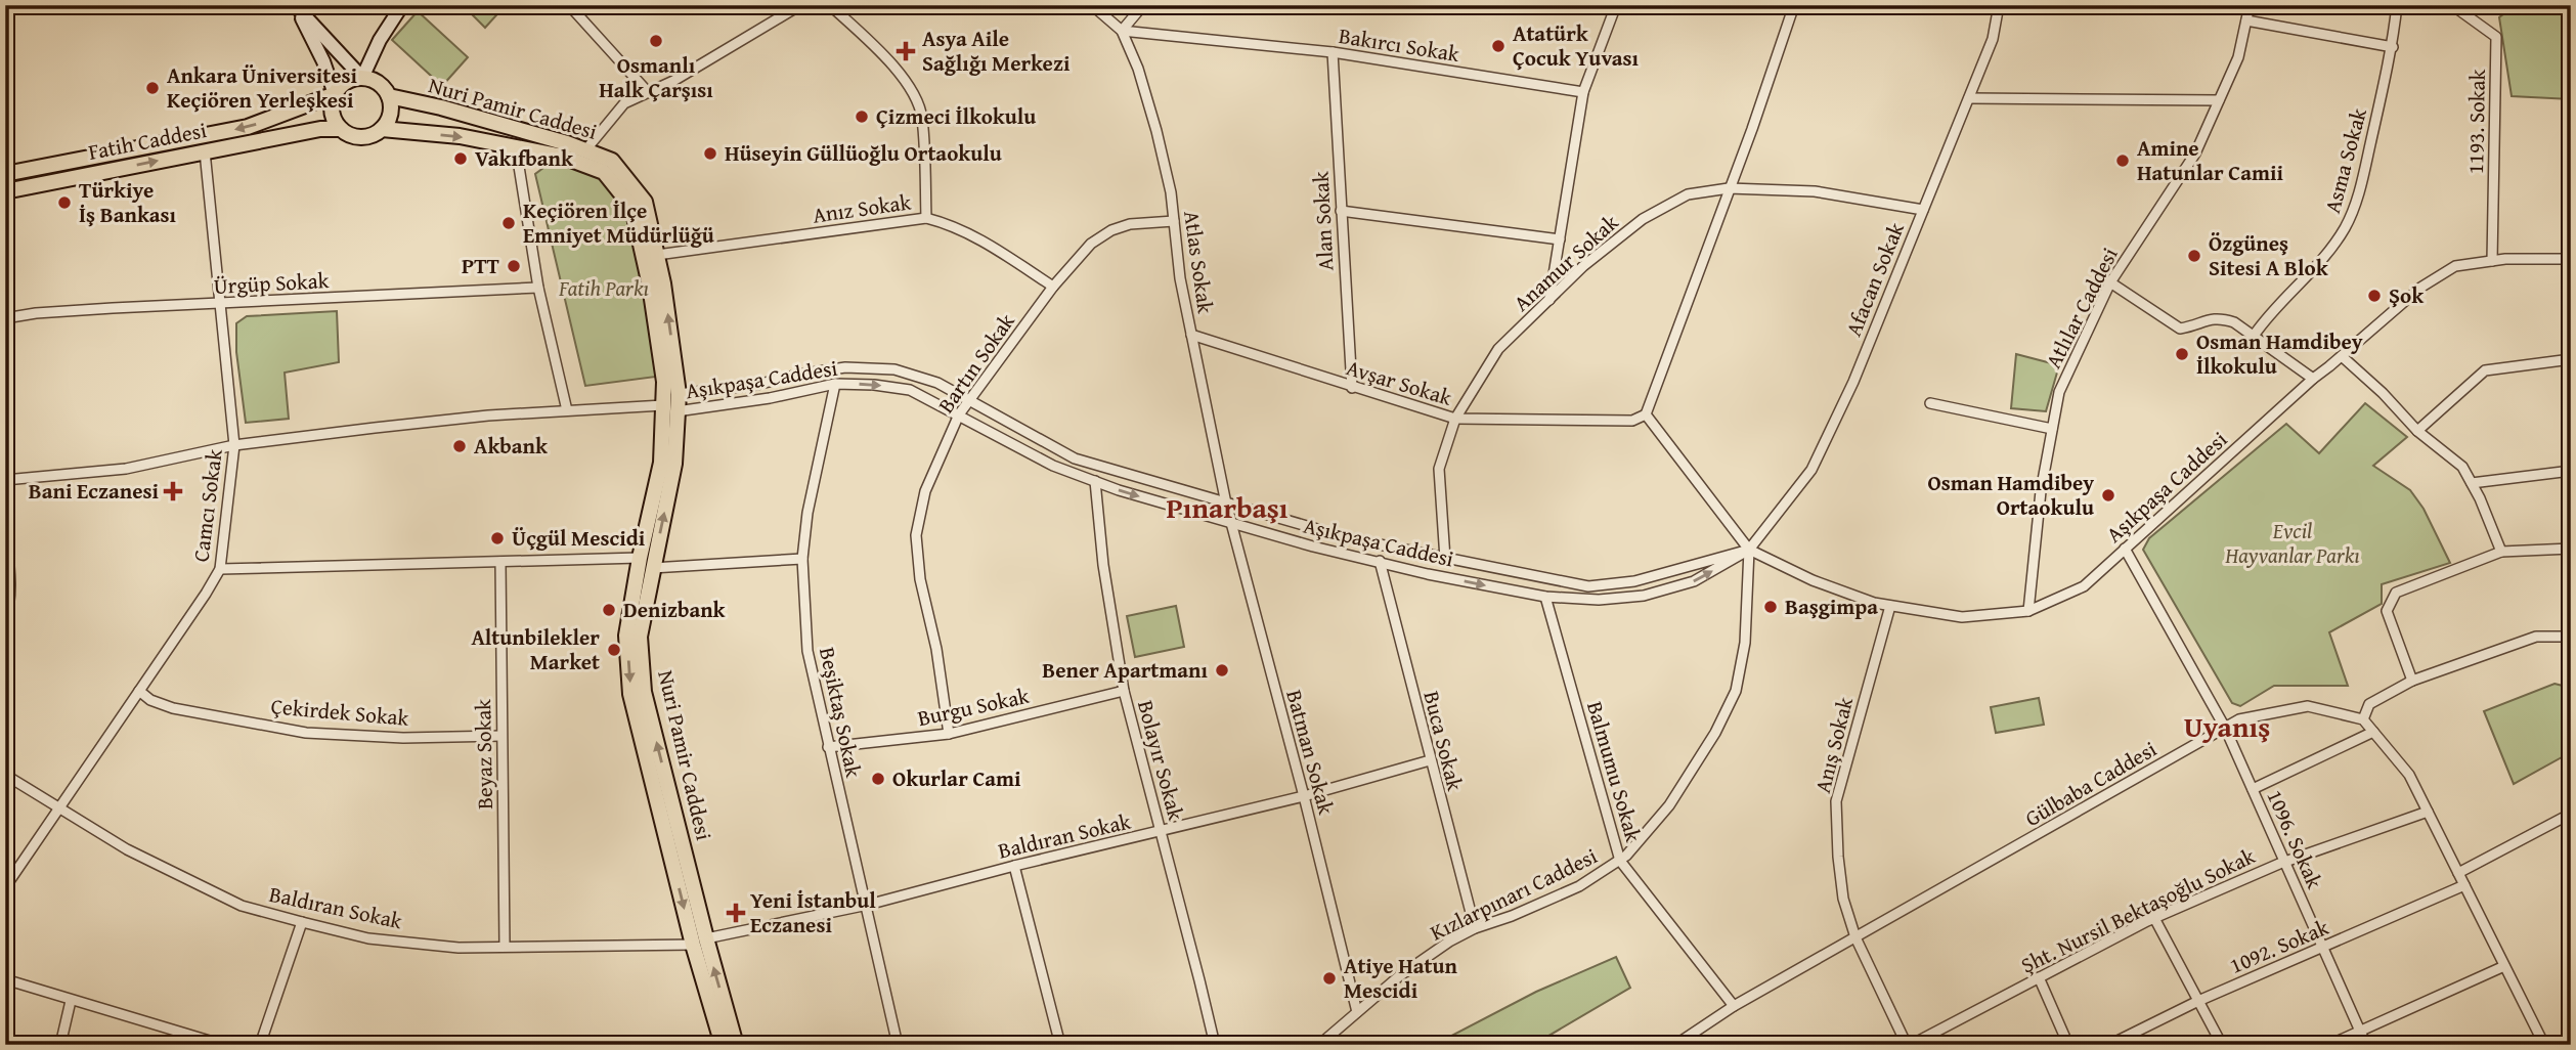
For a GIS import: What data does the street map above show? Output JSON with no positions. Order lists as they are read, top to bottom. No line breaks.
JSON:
{"streets":{"main road":["Nuri Pamir Caddesi","Fatih Caddesi"],"street":["Bakırcı Sokak","1193. Sokak","Asma Sokak","Anız Sokak","Alan Sokak","Atlas Sokak","Anamur Sokak","Afacan Sokak","Ürgüp Sokak","Atlılar Caddesi","Bartın Sokak","Aşıkpaşa Caddesi","Avşar Sokak","Camcı Sokak","Burgu Sokak","Çekirdek Sokak","Beşiktaş Sokak","Buca Sokak","Anış Sokak","Batman Sokak","Beyaz Sokak","Bolayır Sokak","Balmumu Sokak","Gülbaba Caddesi","Baldıran Sokak","1096. Sokak","Kızlarpınarı Caddesi","Şht. Nursil Bektaşoğlu Sokak","1092. Sokak"]},"crossings":[["Bakırcı Sokak","Alan Sokak"],["Bakırcı Sokak","Atlas Sokak"],["Nuri Pamir Caddesi","Fatih Caddesi"],["Nuri Pamir Caddesi","Anız Sokak"],["Nuri Pamir Caddesi","Aşıkpaşa Caddesi"],["Nuri Pamir Caddesi","Baldıran Sokak"],["1193. Sokak","Aşıkpaşa Caddesi"],["Fatih Caddesi","Camcı Sokak"],["Anız Sokak","Bartın Sokak"],["Alan Sokak","Avşar Sokak"],["Atlas Sokak","Bartın Sokak"],["Atlas Sokak","Aşıkpaşa Caddesi"],["Atlas Sokak","Avşar Sokak"],["Atlas Sokak","Batman Sokak"],["Anamur Sokak","Afacan Sokak"],["Anamur Sokak","Aşıkpaşa Caddesi"],["Anamur Sokak","Avşar Sokak"],["Afacan Sokak","Aşıkpaşa Caddesi"],["Afacan Sokak","Kızlarpınarı Caddesi"],["Ürgüp Sokak","Camcı Sokak"],["Atlılar Caddesi","Aşıkpaşa Caddesi"],["Bartın Sokak","Aşıkpaşa Caddesi"],["Bartın Sokak","Burgu Sokak"],["Aşıkpaşa Caddesi","Camcı Sokak"],["Aşıkpaşa Caddesi","Beşiktaş Sokak"],["Aşıkpaşa Caddesi","Buca Sokak"],["Aşıkpaşa Caddesi","Anış Sokak"],["Aşıkpaşa Caddesi","Batman Sokak"],["Aşıkpaşa Caddesi","Bolayır Sokak"],["Aşıkpaşa Caddesi","Balmumu Sokak"],["Aşıkpaşa Caddesi","1096. Sokak"],["Aşıkpaşa Caddesi","Kızlarpınarı Caddesi"],["Camcı Sokak","Çekirdek Sokak"],["Camcı Sokak","Baldıran Sokak"],["Burgu Sokak","Beşiktaş Sokak"],["Burgu Sokak","Bolayır Sokak"],["Çekirdek Sokak","Beyaz Sokak"],["Beşiktaş Sokak","Baldıran Sokak"],["Buca Sokak","Baldıran Sokak"],["Buca Sokak","Kızlarpınarı Caddesi"],["Anış Sokak","Gülbaba Caddesi"],["Anış Sokak","Şht. Nursil Bektaşoğlu Sokak"],["Batman Sokak","Baldıran Sokak"],["Batman Sokak","Kızlarpınarı Caddesi"],["Beyaz Sokak","Baldıran Sokak"],["Bolayır Sokak","Baldıran Sokak"],["Balmumu Sokak","Gülbaba Caddesi"],["Balmumu Sokak","Kızlarpınarı Caddesi"],["Gülbaba Caddesi","1096. Sokak"],["1096. Sokak","Şht. Nursil Bektaşoğlu Sokak"],["1096. Sokak","1092. Sokak"]],"districts":["Pınarbaşı","Uyanış"],"parks":["Fatih Parkı","Evcil Hayvanlar Parkı"],"places":{"other":["Osmanlı Halk Çarşısı","Atatürk Çocuk Yuvası","Ankara Üniversitesi Keçiören Yerleşkesi","Çizmeci İlkokulu","Hüseyin Güllüoğlu Ortaokulu","Vakıfbank","Amine Hatunlar Camii","Türkiye İş Bankası","Keçiören İlçe Emniyet Müdürlüğü","Özgüneş Sitesi A Blok","PTT","Şok","Osman Hamdibey İlkokulu","Akbank","Osman Hamdibey Ortaokulu","Üçgül Mescidi","Başgimpa","Denizbank","Altunbilekler Market","Bener Apartmanı","Okurlar Cami","Atiye Hatun Mescidi"],"health":["Asya Aile Sağlığı Merkezi","Bani Eczanesi","Yeni İstanbul Eczanesi"]}}
